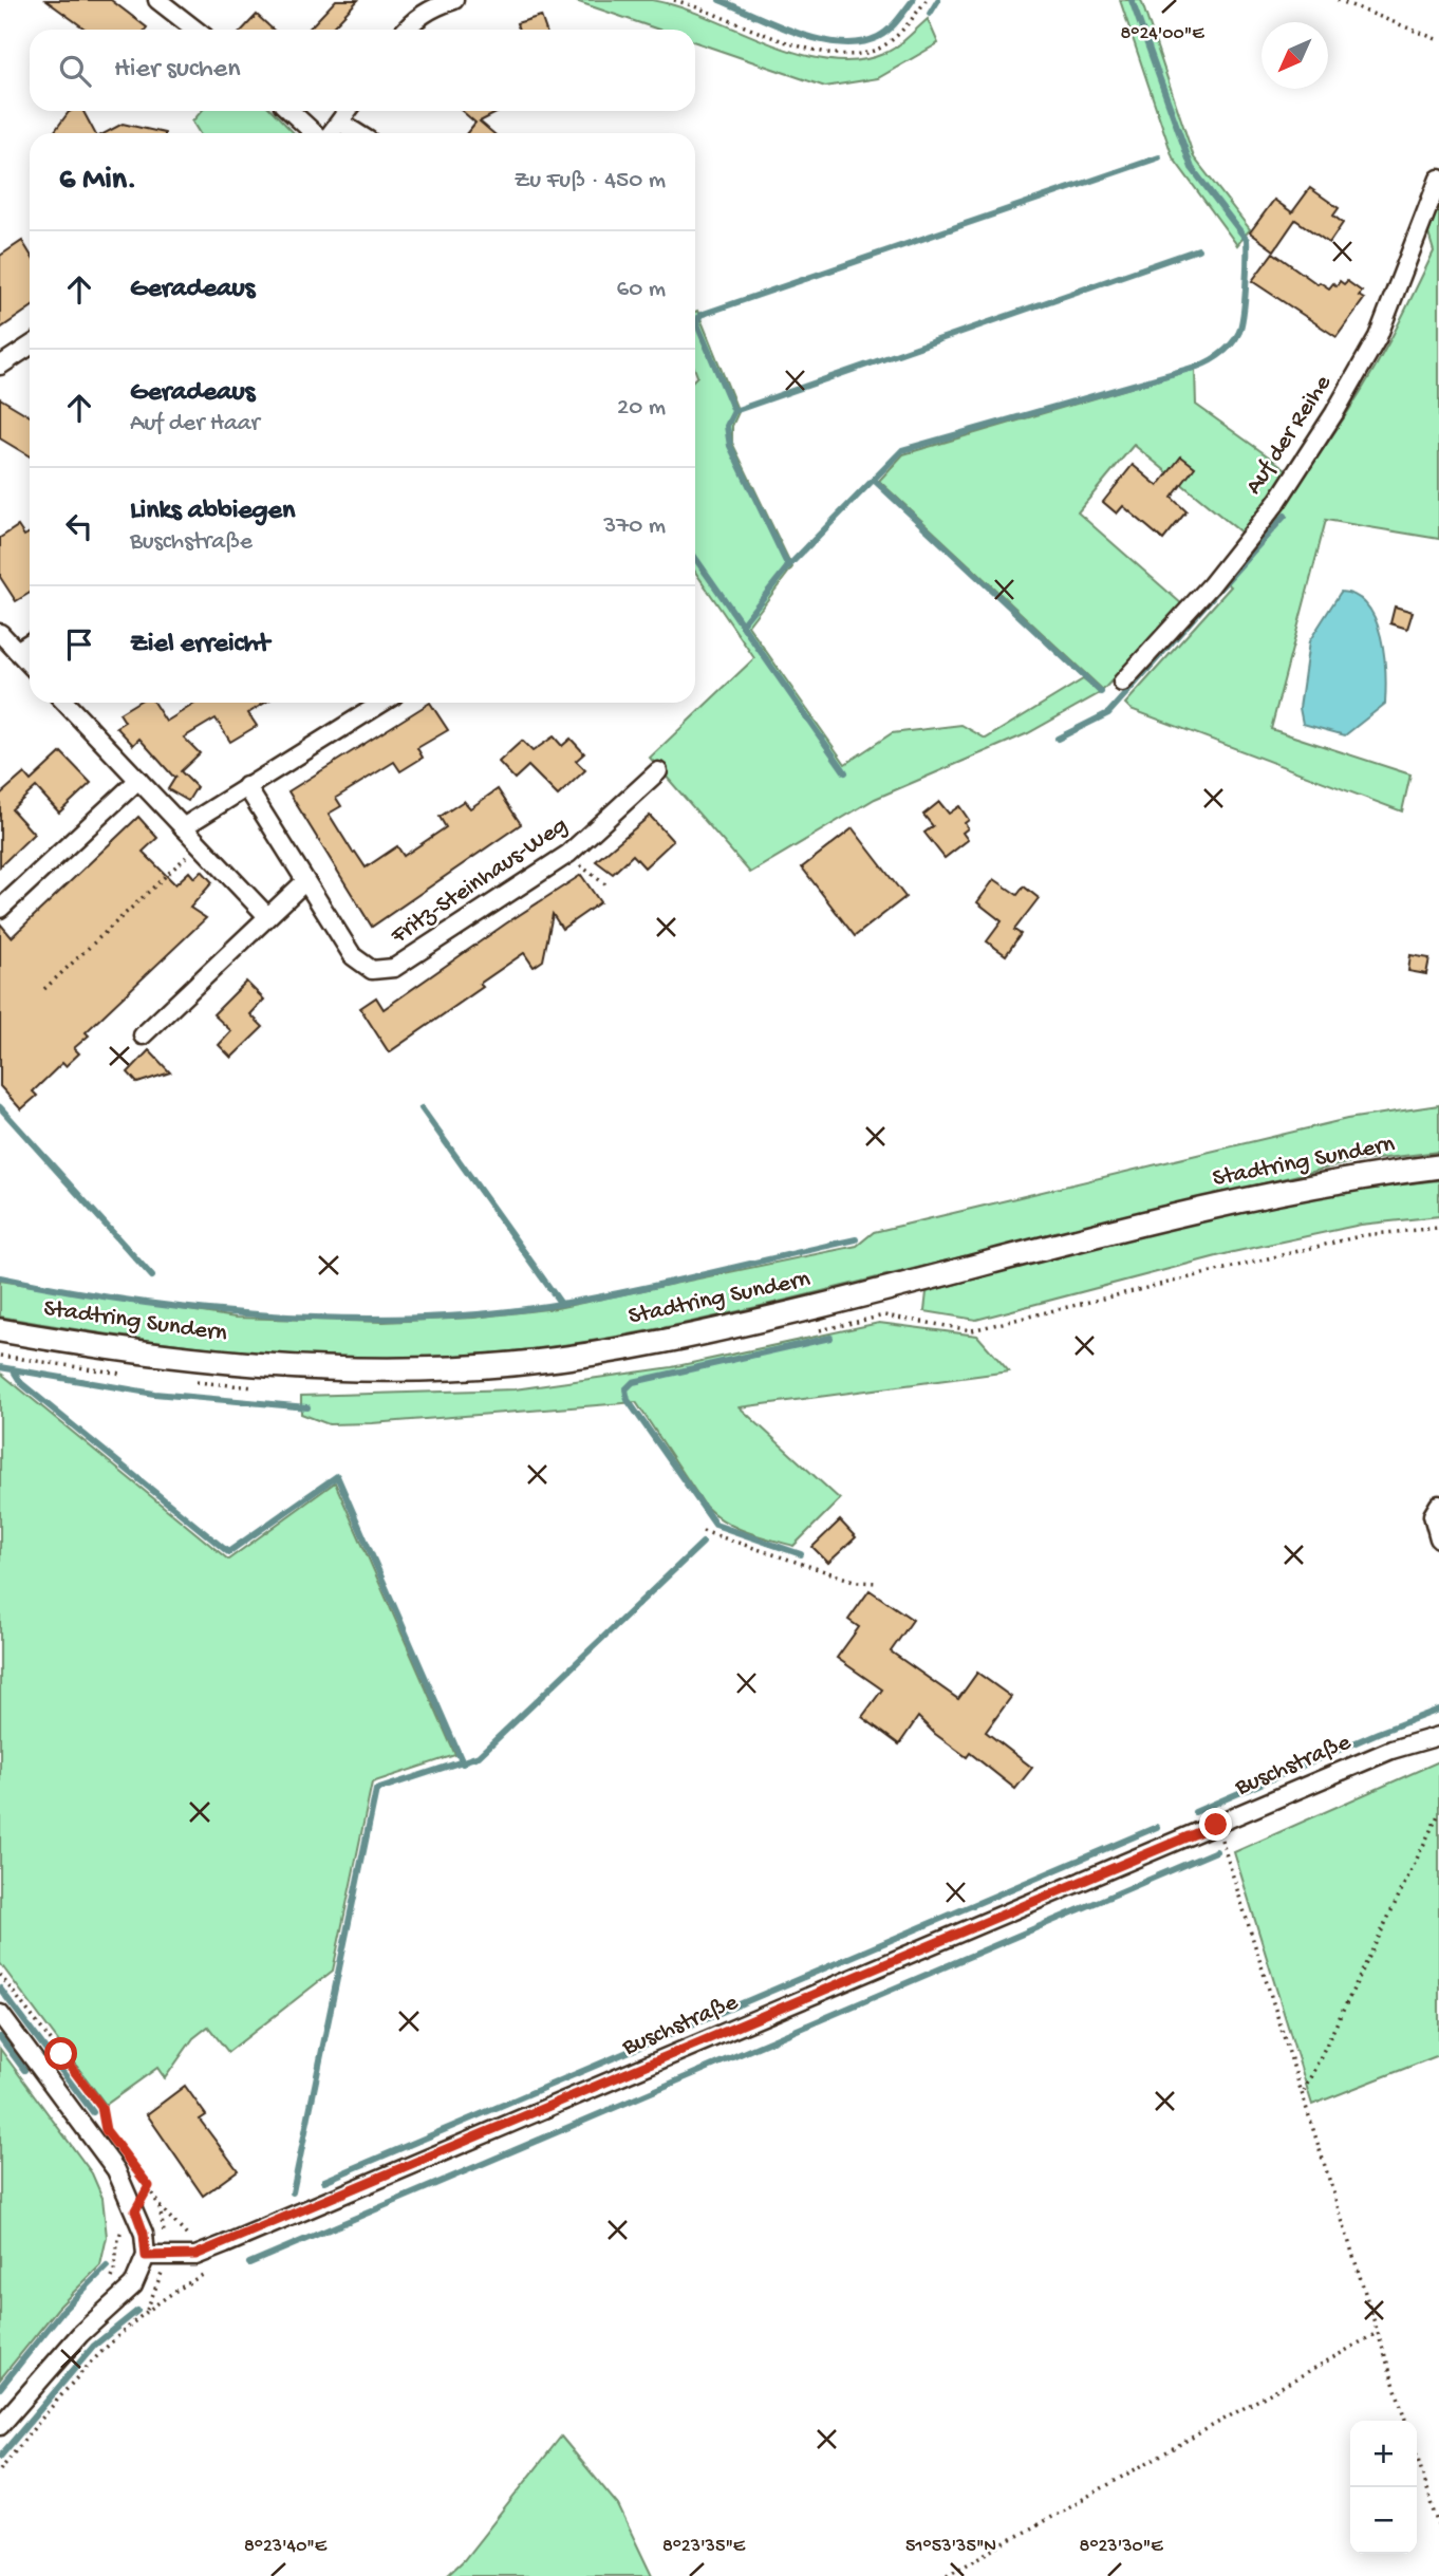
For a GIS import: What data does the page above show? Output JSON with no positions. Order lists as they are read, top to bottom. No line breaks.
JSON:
{"streets":{"main road":["Stadtring Sundern"],"street":["Auf der Reihe","Fritz-Steinhaus-Weg","Buschstraße"]},"north":"bottom left","page":{"search":"Hier suchen","heading":["6 Min.","Zu Fuß · 450 m"],"list":[["Geradeaus","60 m"],["Geradeaus","Auf der Haar","20 m"],["Links abbiegen","Buschstraße","370 m"],"Ziel erreicht"],"map_buttons":["+","−"]},"coordinates":["8°24'00\"E","8°23'40\"E","8°23'35\"E","51°53'35\"N","8°23'30\"E"]}
